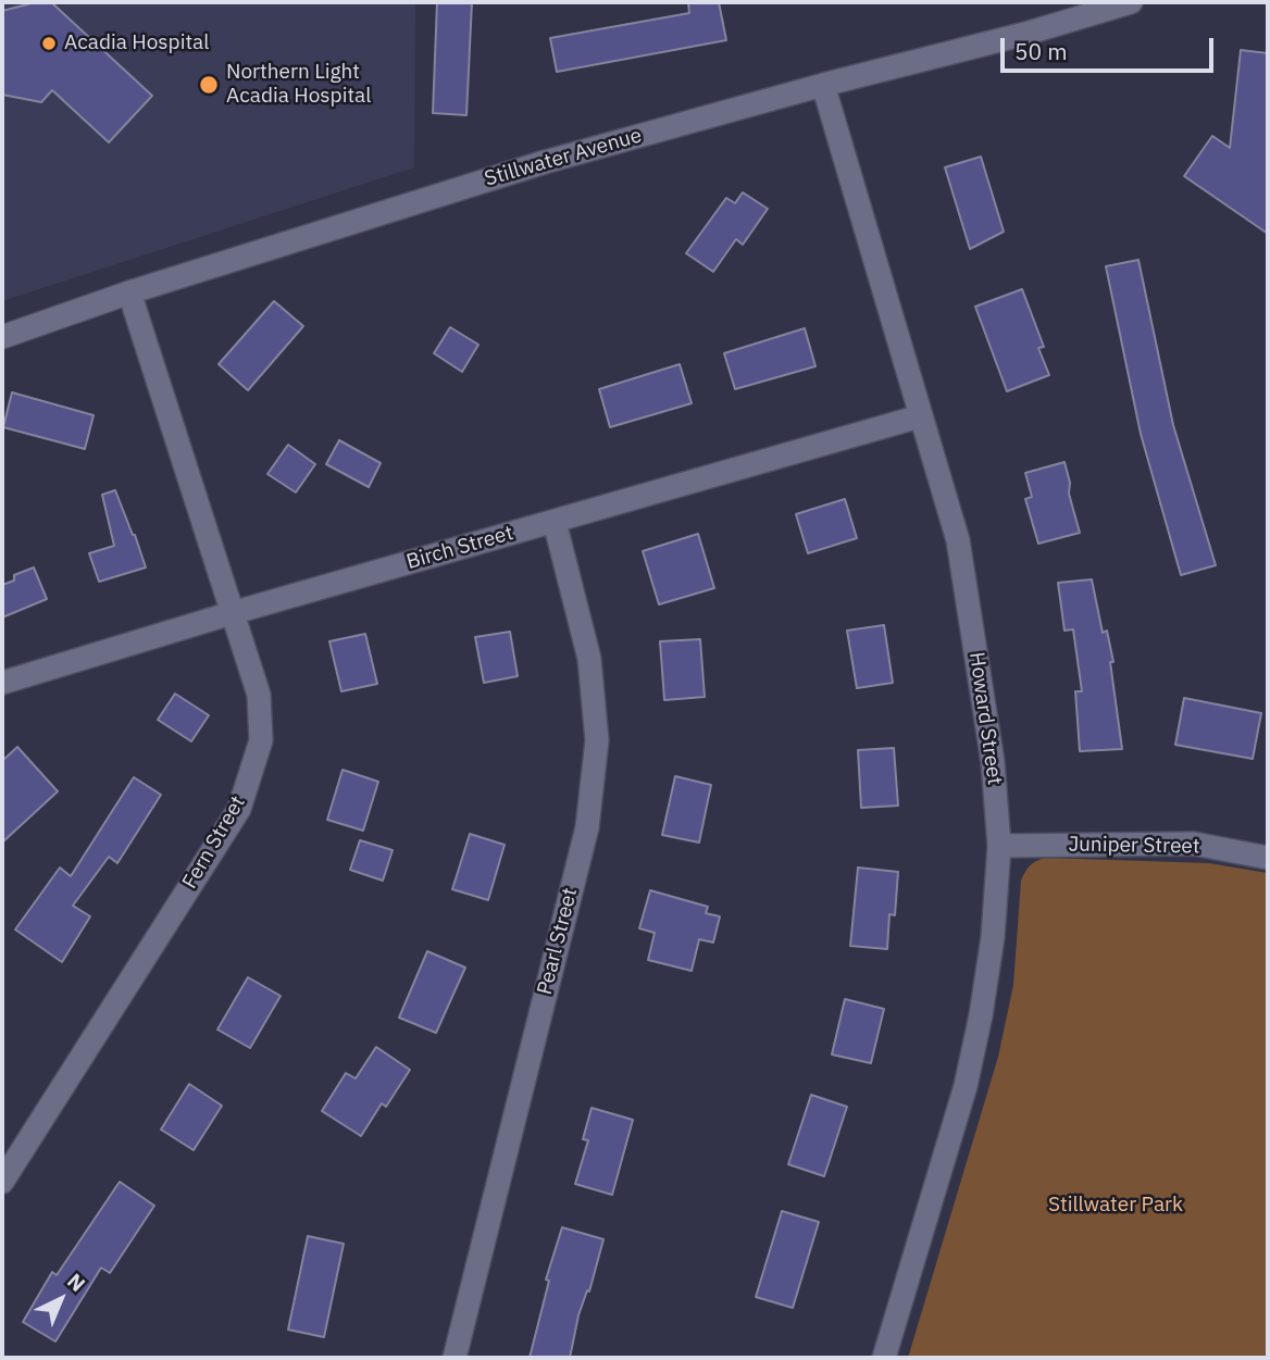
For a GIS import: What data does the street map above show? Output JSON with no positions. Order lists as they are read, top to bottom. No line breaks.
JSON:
{"streets":{"street":["Stillwater Avenue","Birch Street","Howard Street","Fern Street","Juniper Street","Pearl Street"]},"crossings":[["Stillwater Avenue","Howard Street"],["Stillwater Avenue","Fern Street"],["Birch Street","Howard Street"],["Birch Street","Fern Street"],["Birch Street","Pearl Street"],["Howard Street","Juniper Street"]],"parks":["Stillwater Park"],"places":["Acadia Hospital","Northern Light Acadia Hospital"],"scale_bar":"50 m","north":"top right"}
